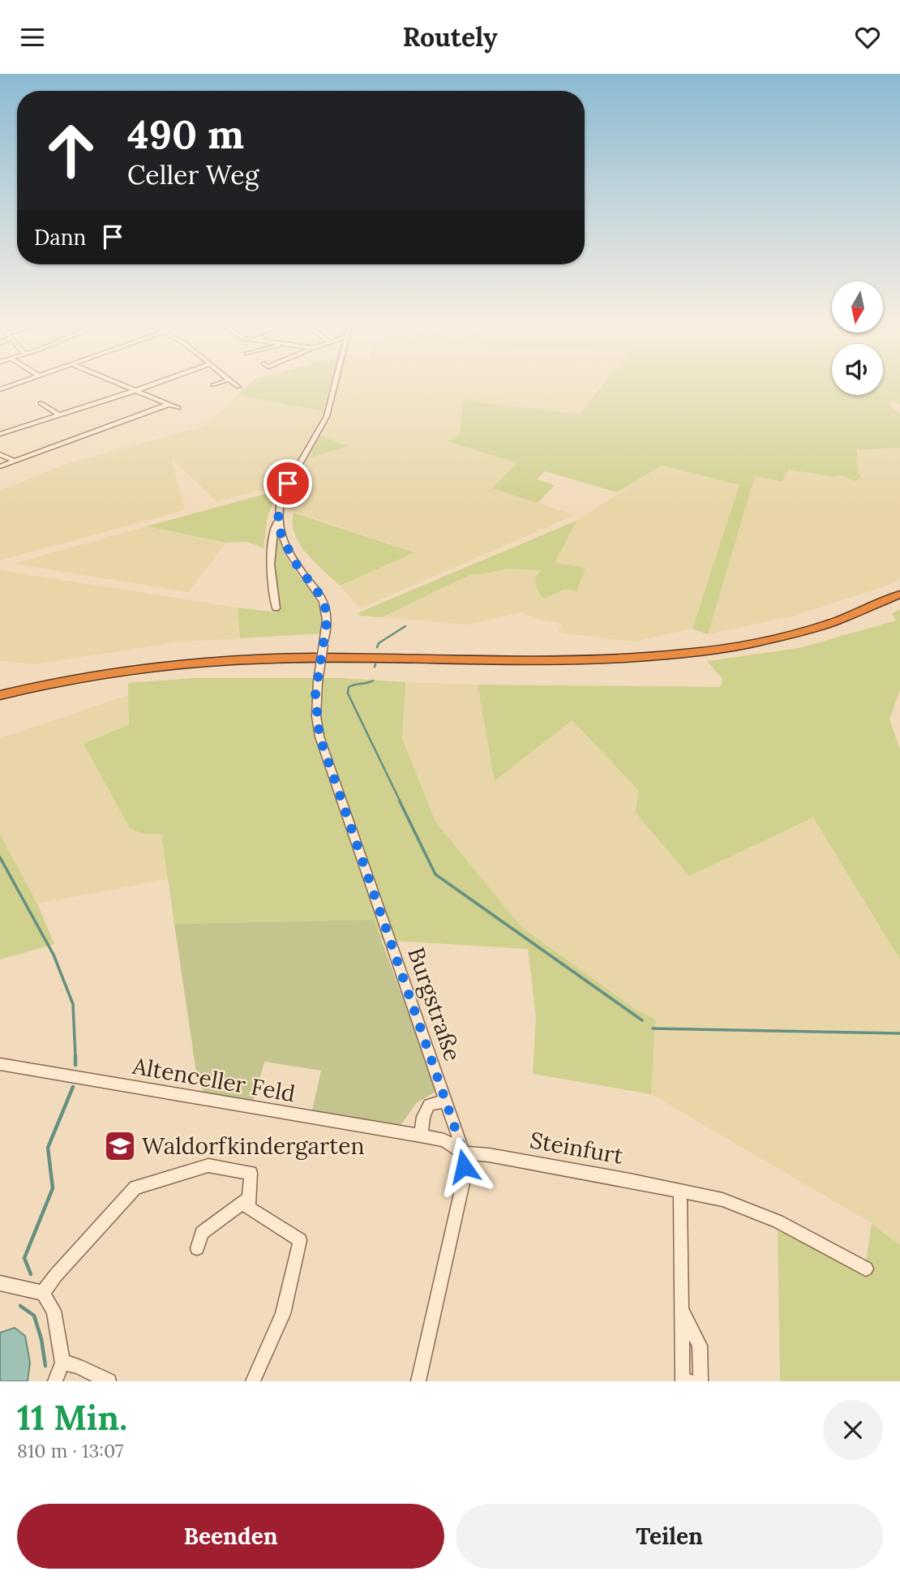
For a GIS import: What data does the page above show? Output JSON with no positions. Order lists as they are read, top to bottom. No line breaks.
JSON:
{"streets":{"street":["Burgstraße","Altenceller Feld","Steinfurt"]},"crossings":[["Burgstraße","Altenceller Feld"],["Burgstraße","Steinfurt"],["Altenceller Feld","Steinfurt"]],"places":{"school or university":["Waldorfkindergarten"]},"north":"bottom","page":{"header":"Routely","turn":["490 m","Celler Weg"],"then":"Dann","heading":["11 Min.","810 m · 13:07"],"buttons":["Beenden","Teilen"]}}
